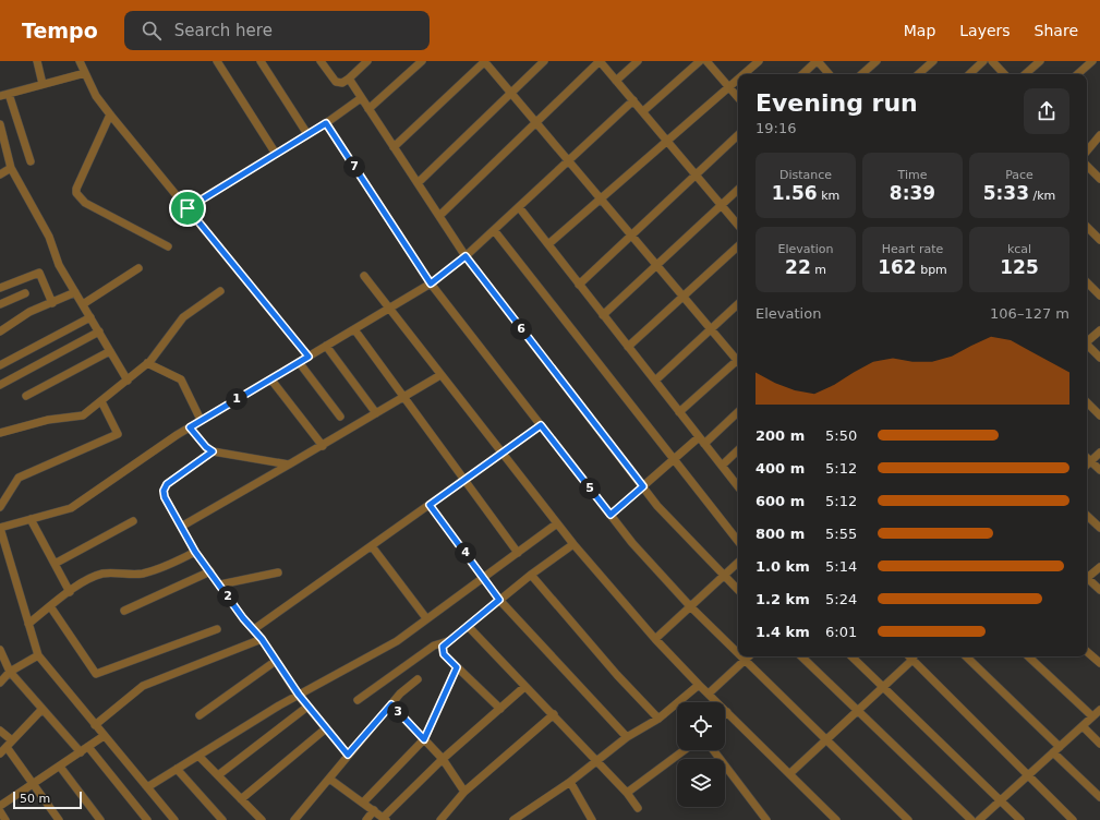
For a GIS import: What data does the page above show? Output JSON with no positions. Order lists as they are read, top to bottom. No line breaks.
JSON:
{"scale_bar":"50 m","page":{"header":"Tempo","search":"Search here","nav":["Map","Layers","Share"],"heading":["Evening run","19:16"],"stats":[["Distance","1.56 km"],["Time","8:39"],["Pace","5:33 /km"],["Elevation","22 m"],["Heart rate","162 bpm"],["kcal","125"]],"pins":["7","6","1","5","4","2","3"],"chart":["Elevation","106–127 m"],"list":[{"name":"200 m","note":"5:50"},{"name":"400 m","note":"5:12"},{"name":"600 m","note":"5:12"},{"name":"800 m","note":"5:55"},{"name":"1.0 km","note":"5:14"},{"name":"1.2 km","note":"5:24"},{"name":"1.4 km","note":"6:01"}],"scale":"50 m"}}
